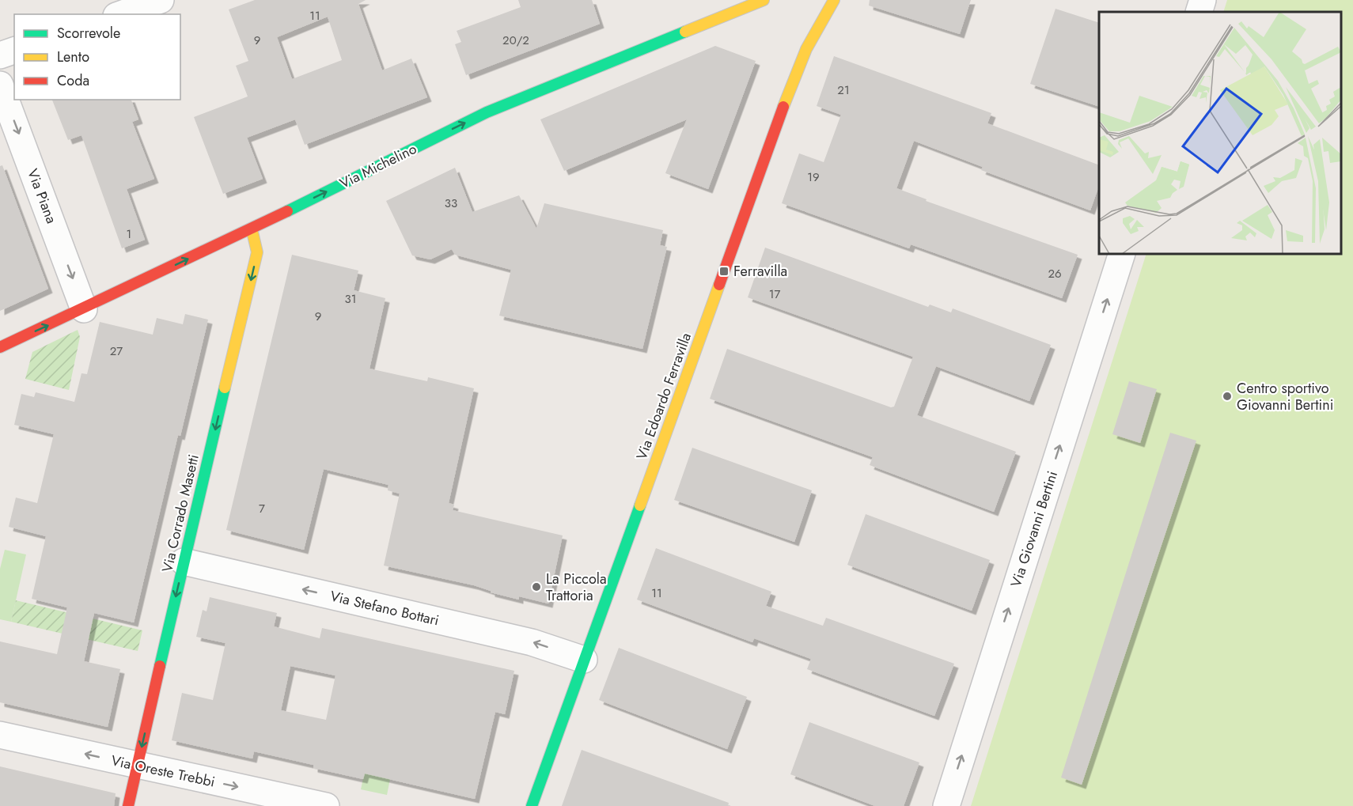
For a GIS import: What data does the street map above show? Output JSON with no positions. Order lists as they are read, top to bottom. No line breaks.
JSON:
{"streets":{"street":["Via Michelino","Via Piana","Via Edoardo Ferravilla","Via Corrado Masetti","Via Giovanni Bertini","Via Stefano Bottari","Via Oreste Trebbi"]},"crossings":[["Via Michelino","Via Piana"],["Via Michelino","Via Corrado Masetti"],["Via Edoardo Ferravilla","Via Stefano Bottari"],["Via Corrado Masetti","Via Stefano Bottari"],["Via Corrado Masetti","Via Oreste Trebbi"]],"one_way":["Via Michelino","Via Piana","Via Corrado Masetti","Via Giovanni Bertini","Via Stefano Bottari"],"places":{"transit":["Ferravilla"],"other":["Centro sportivo Giovanni Bertini","La Piccola Trattoria"]},"house_numbers":["11","9","20/2","21","19","33","1","26","17","31","9","27","7","11"],"legend":["Scorrevole","Lento","Coda"]}
